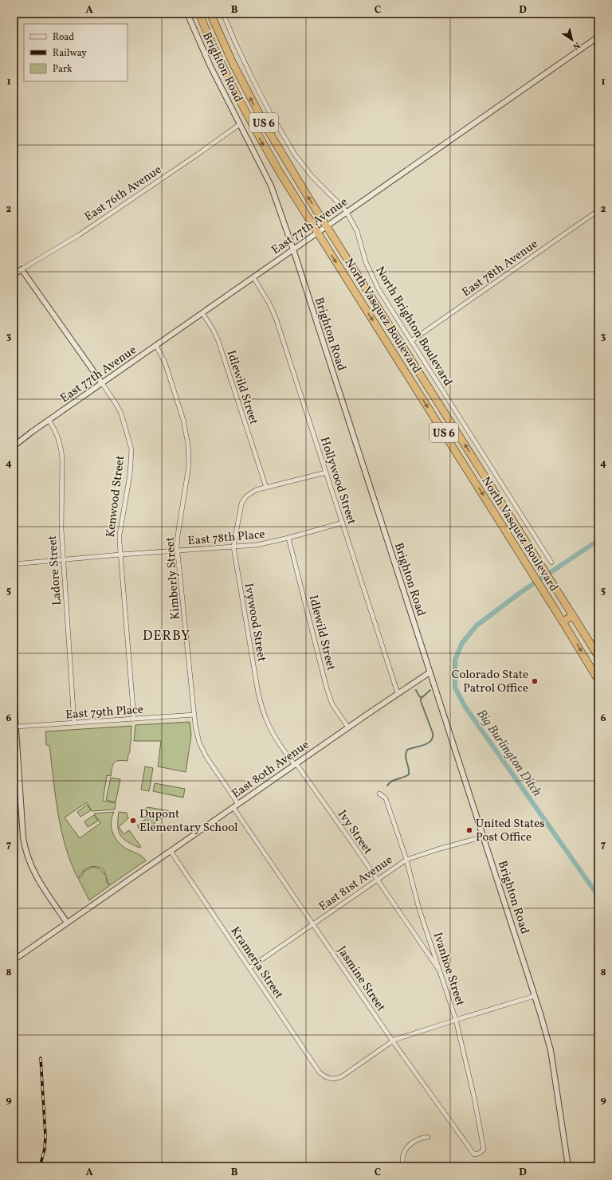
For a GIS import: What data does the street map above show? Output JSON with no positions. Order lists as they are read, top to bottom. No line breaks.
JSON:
{"streets":{"highway":["US 6","North Vasquez Boulevard"],"street":["Brighton Road","East 76th Avenue","East 77th Avenue","East 78th Avenue","North Brighton Boulevard","Idlewild Street","Hollywood Street","Kenwood Street","East 78th Place","Ladore Street","Kimberly Street","Ivywood Street","East 79th Place","East 80th Avenue","Ivy Street","East 81st Avenue","Krameria Street","Ivanhoe Street","Jasmine Street"]},"crossings":[["Brighton Road","East 76th Avenue"],["Brighton Road","East 77th Avenue"],["Brighton Road","East 80th Avenue"],["Brighton Road","East 81st Avenue"],["US 6","North Vasquez Boulevard"],["East 76th Avenue","Kenwood Street"],["East 77th Avenue","North Vasquez Boulevard"],["East 77th Avenue","North Brighton Boulevard"],["East 77th Avenue","Idlewild Street"],["East 77th Avenue","Hollywood Street"],["East 77th Avenue","Kenwood Street"],["East 77th Avenue","Ladore Street"],["East 77th Avenue","Kimberly Street"],["East 78th Avenue","North Brighton Boulevard"],["Idlewild Street","East 78th Place"],["Idlewild Street","Ivywood Street"],["Idlewild Street","East 80th Avenue"],["Hollywood Street","East 78th Place"],["Hollywood Street","Ivywood Street"],["Hollywood Street","East 80th Avenue"],["Kenwood Street","East 78th Place"],["Kenwood Street","East 79th Place"],["East 78th Place","Ladore Street"],["East 78th Place","Kimberly Street"],["East 78th Place","Ivywood Street"],["Ladore Street","East 79th Place"],["Kimberly Street","East 79th Place"],["Kimberly Street","East 80th Avenue"],["Ivywood Street","East 80th Avenue"],["Ivywood Street","Ivy Street"],["East 80th Avenue","Ivy Street"],["East 80th Avenue","Krameria Street"],["East 80th Avenue","Jasmine Street"],["Ivy Street","East 81st Avenue"],["Ivy Street","Ivanhoe Street"],["East 81st Avenue","Krameria Street"],["East 81st Avenue","Ivanhoe Street"],["East 81st Avenue","Jasmine Street"],["Krameria Street","Jasmine Street"],["Ivanhoe Street","Jasmine Street"]],"districts":["DERBY"],"water":["Big Burlington Ditch"],"places":["Colorado State Patrol Office","Dupont Elementary School","United States Post Office"],"legend":["Road","Railway","Park"],"north":"bottom right","grid":{"columns":["A","B","C","D"],"rows":["1","2","3","4","5","6","7","8","9"]}}
